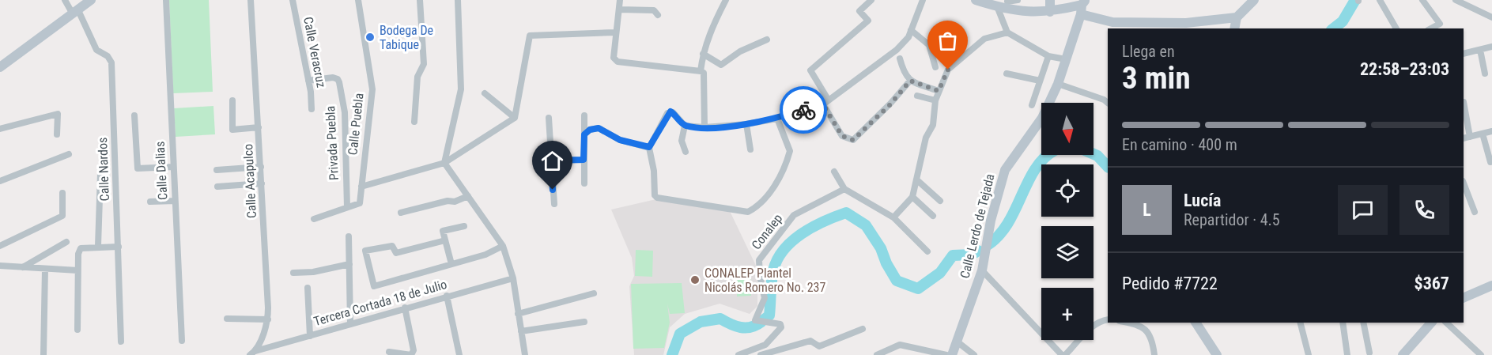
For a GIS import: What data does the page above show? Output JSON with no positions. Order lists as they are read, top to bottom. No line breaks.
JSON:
{"streets":{"main road":["Calle Lerdo de Tejada"],"street":["Calle Veracruz","Calle Puebla","Privada Puebla","Calle Nardos","Calle Dalias","Calle Acapulco","Conalep","Tercera Cortada 18 de Julio"]},"crossings":[["Calle Veracruz","Privada Puebla"],["Calle Puebla","Privada Puebla"],["Calle Acapulco","Tercera Cortada 18 de Julio"]],"places":["Bodega De Tabique","CONALEP Plantel Nicolás Romero No. 237"],"north":"bottom","page":{"heading":["3 min","Llega en","22:58–23:03"],"panel":["Lucía","Repartidor · 4.5","Pedido #7722","$367"],"map_buttons":"+","bar":"En camino · 400 m","round":"L"}}
